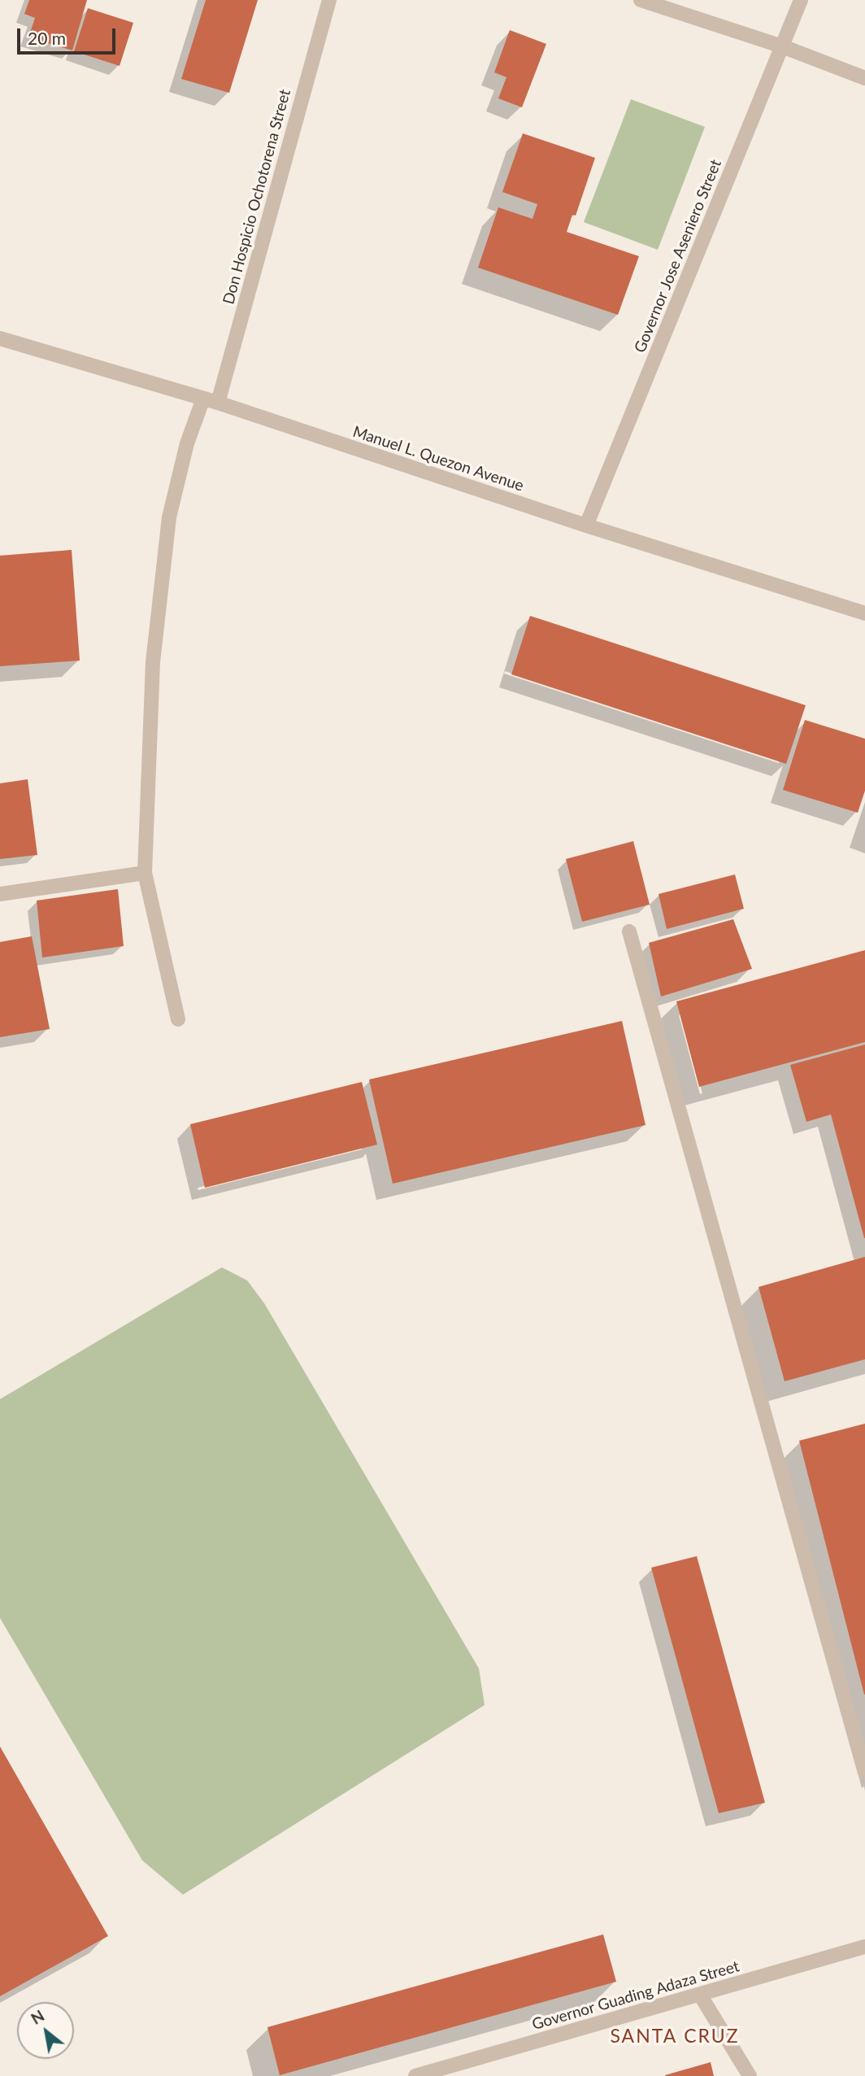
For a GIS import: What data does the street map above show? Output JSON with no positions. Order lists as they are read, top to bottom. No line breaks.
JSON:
{"streets":{"street":["Don Hospicio Ochotorena Street","Governor Jose Aseniero Street","Manuel L. Quezon Avenue","Governor Guading Adaza Street"]},"crossings":[["Don Hospicio Ochotorena Street","Manuel L. Quezon Avenue"],["Governor Jose Aseniero Street","Manuel L. Quezon Avenue"]],"districts":["SANTA CRUZ"],"scale_bar":"20 m","north":"top left"}
